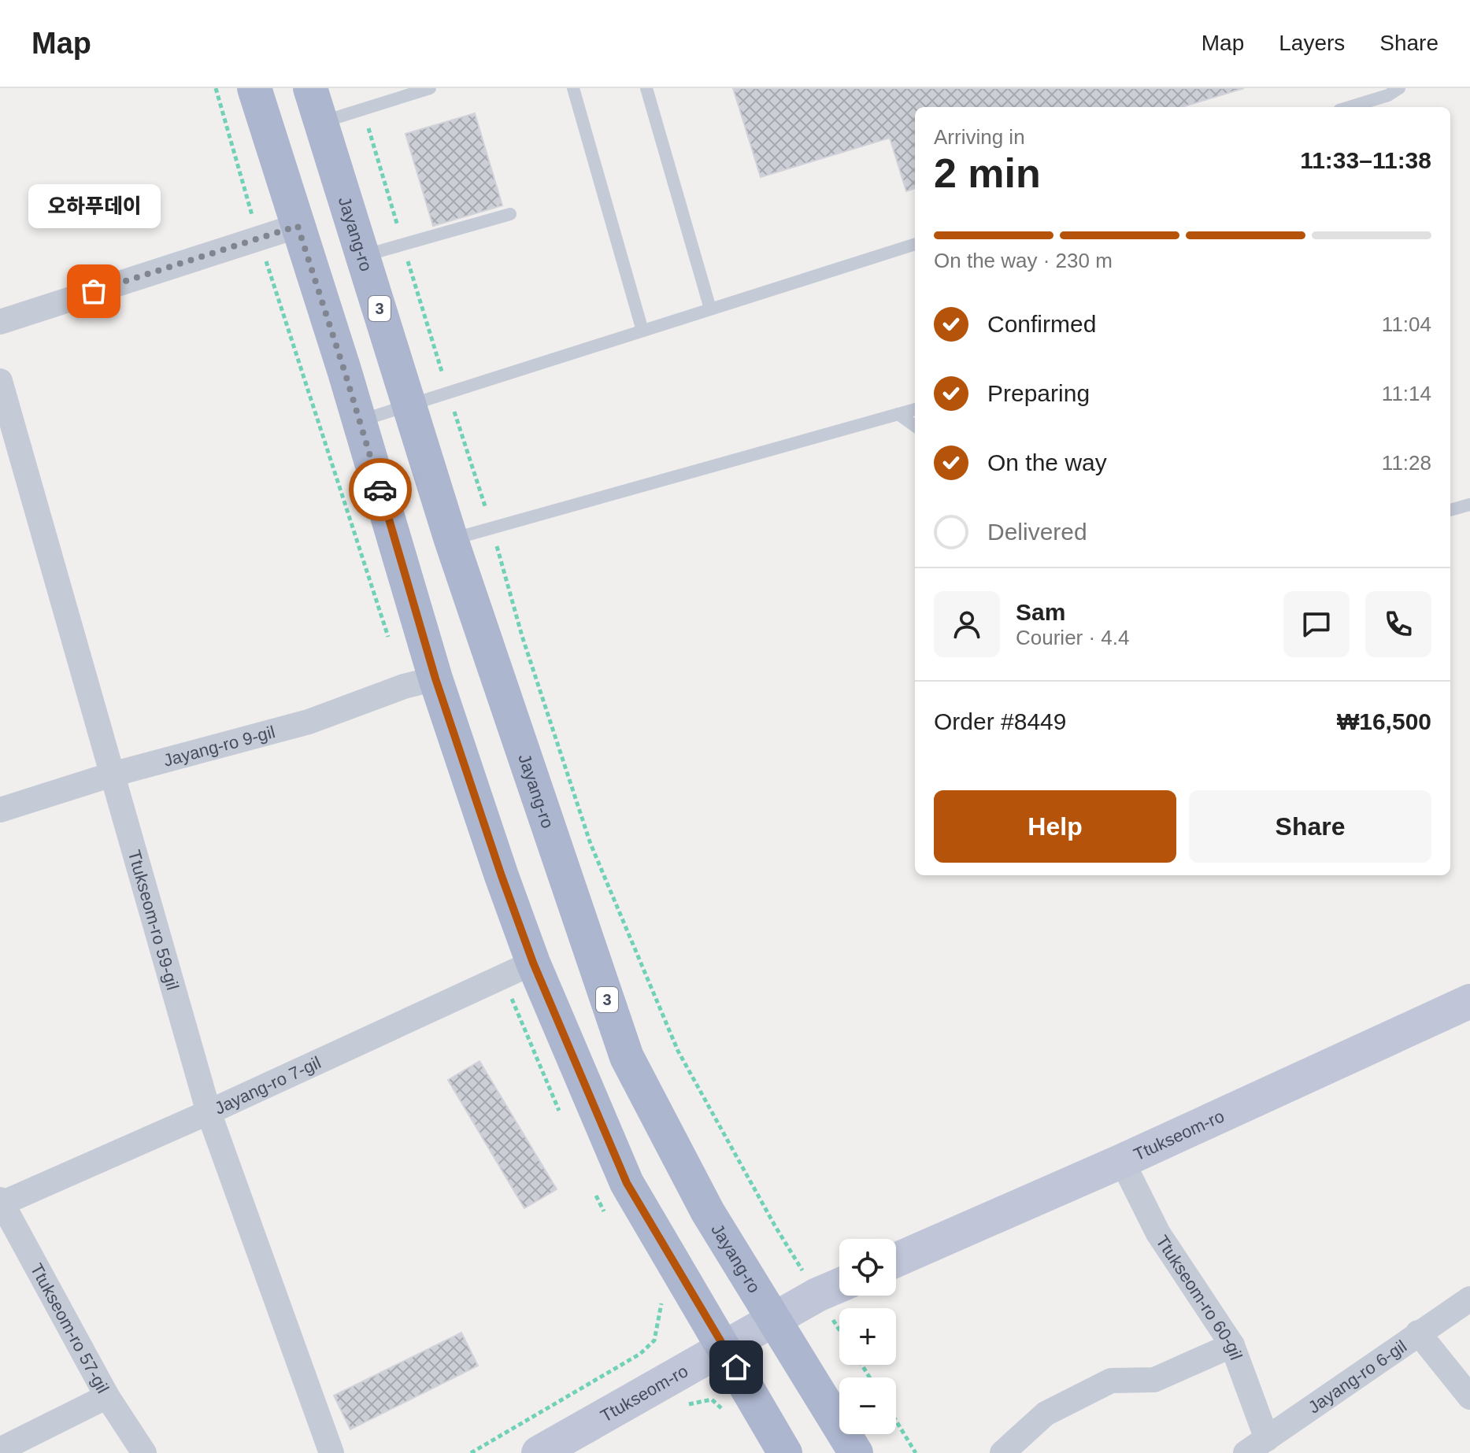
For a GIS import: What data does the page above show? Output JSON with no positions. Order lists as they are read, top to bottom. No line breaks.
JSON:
{"streets":{"main road":["Jayang-ro","3","Ttukseom-ro"],"street":["Jayang-ro 9-gil","Ttukseom-ro 59-gil","Jayang-ro 7-gil","Ttukseom-ro 60-gil","Ttukseom-ro 57-gil","Jayang-ro 6-gil"]},"crossings":[["Jayang-ro","Ttukseom-ro"],["Jayang-ro 9-gil","Ttukseom-ro 59-gil"],["Ttukseom-ro 59-gil","Jayang-ro 7-gil"],["Jayang-ro 7-gil","Ttukseom-ro 57-gil"],["Ttukseom-ro","Ttukseom-ro 60-gil"],["Ttukseom-ro 60-gil","Jayang-ro 6-gil"]],"places":["오하푸데이"],"page":{"header":"Map","nav":["Map","Layers","Share"],"heading":["2 min","Arriving in","11:33–11:38"],"panel":["Sam","Courier · 4.4","Order #8449","₩16,500"],"bubble":"오하푸데이","bar":"On the way · 230 m","list":[["Confirmed","11:04"],["Preparing","11:14"],["On the way","11:28"],"Delivered"],"buttons":["Help","Share"],"map_buttons":["+","−"]}}
